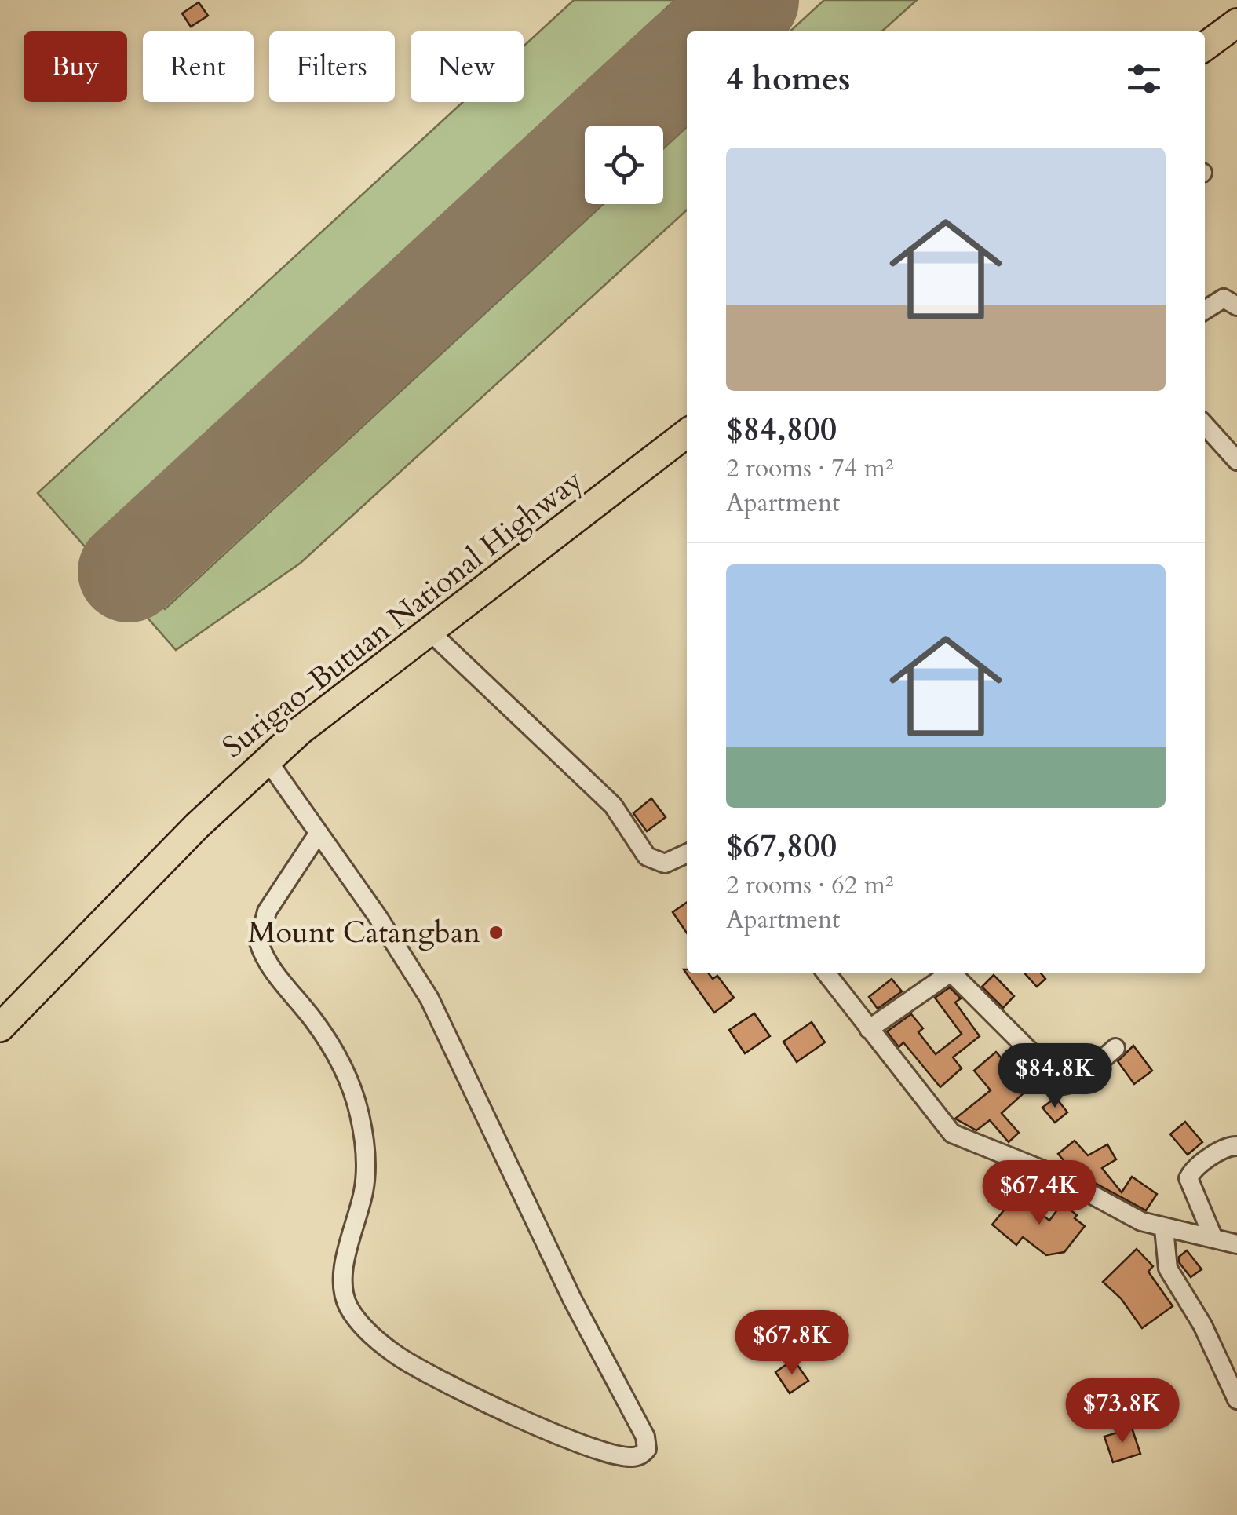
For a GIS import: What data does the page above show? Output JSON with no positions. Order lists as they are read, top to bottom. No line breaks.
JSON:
{"streets":{"highway":["Surigao-Butuan National Highway"]},"places":["Mount Catangban"],"page":{"chip":["Buy","Rent","Filters","New"],"heading":"4 homes","list":[{"name":"$84,800","note":"2 rooms · 74 m² · Apartment"},{"name":"$67,800","note":"2 rooms · 62 m² · Apartment"}],"price":["$84.8K","$67.4K","$67.8K","$73.8K"]}}
